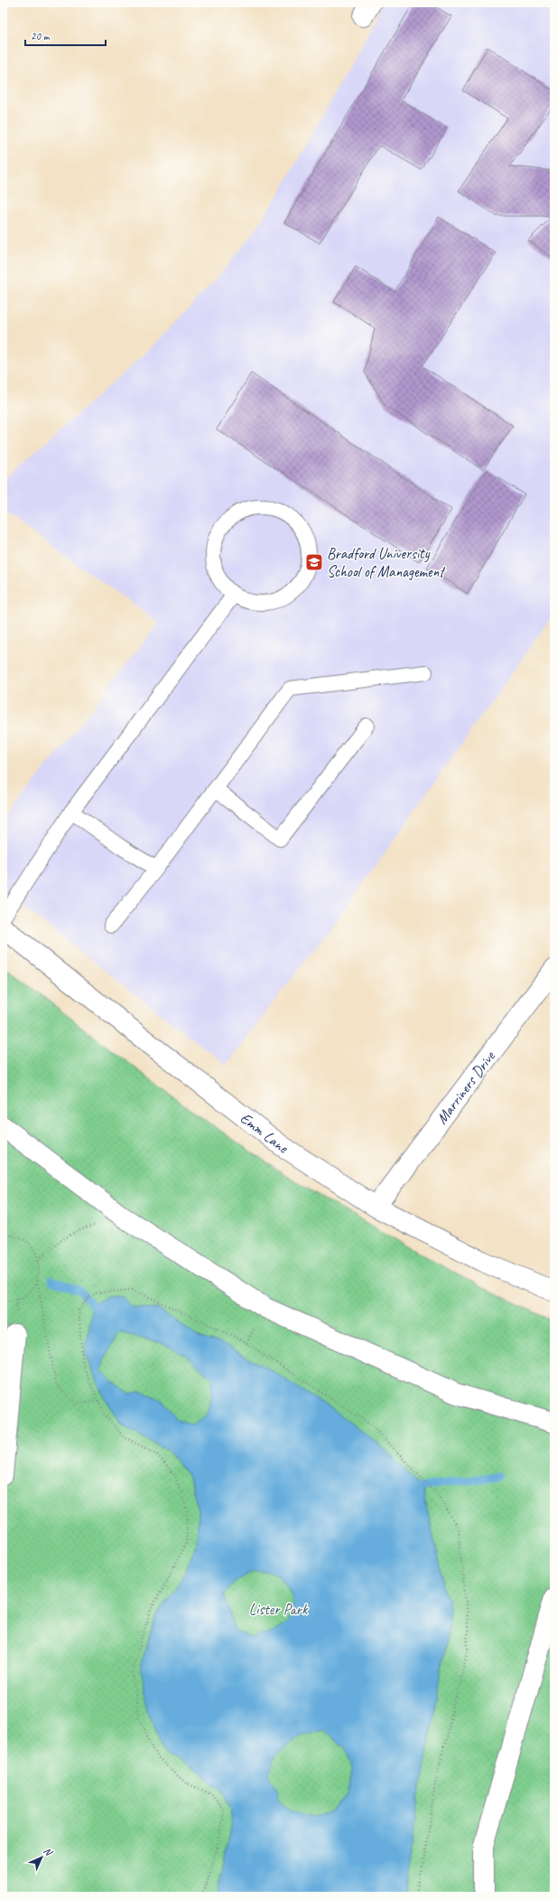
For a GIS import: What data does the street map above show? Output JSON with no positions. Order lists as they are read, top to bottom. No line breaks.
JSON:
{"streets":{"street":["Marriners Drive","Emm Lane"]},"crossings":[["Marriners Drive","Emm Lane"]],"parks":["Lister Park"],"places":{"school or university":["Bradford University School of Management"]},"scale_bar":"20 m","north":"top right"}
